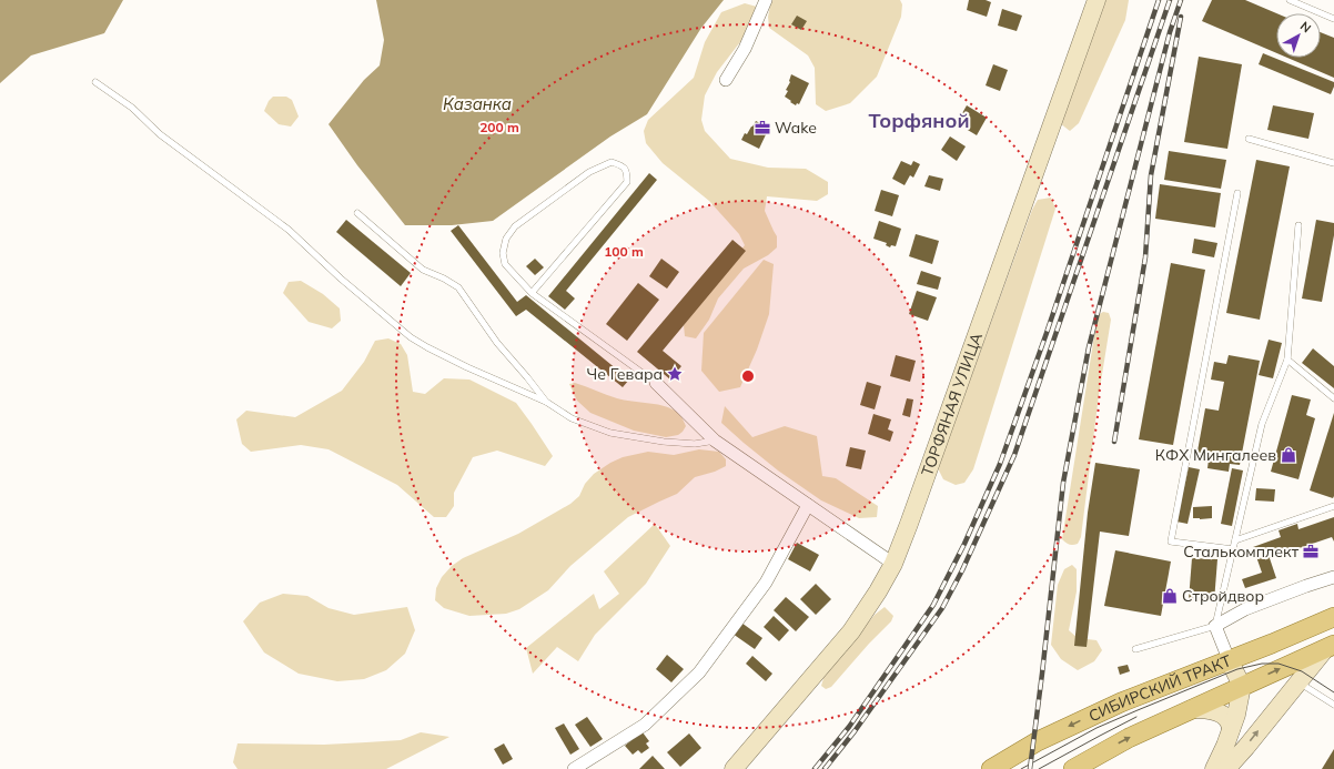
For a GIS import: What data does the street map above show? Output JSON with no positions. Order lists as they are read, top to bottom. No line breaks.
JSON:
{"streets":{"main road":["СИБИРСКИЙ ТРАКТ"],"street":["ТОРФЯНАЯ УЛИЦА"]},"districts":["Торфяной"],"water":["Казанка"],"places":{"office":["Wake","Сталькомплект"],"place":["Че Гевара"],"shop":["КФХ Мингалеев","Стройдвор"]},"north":"top right","rings":["200 m","100 m"]}
